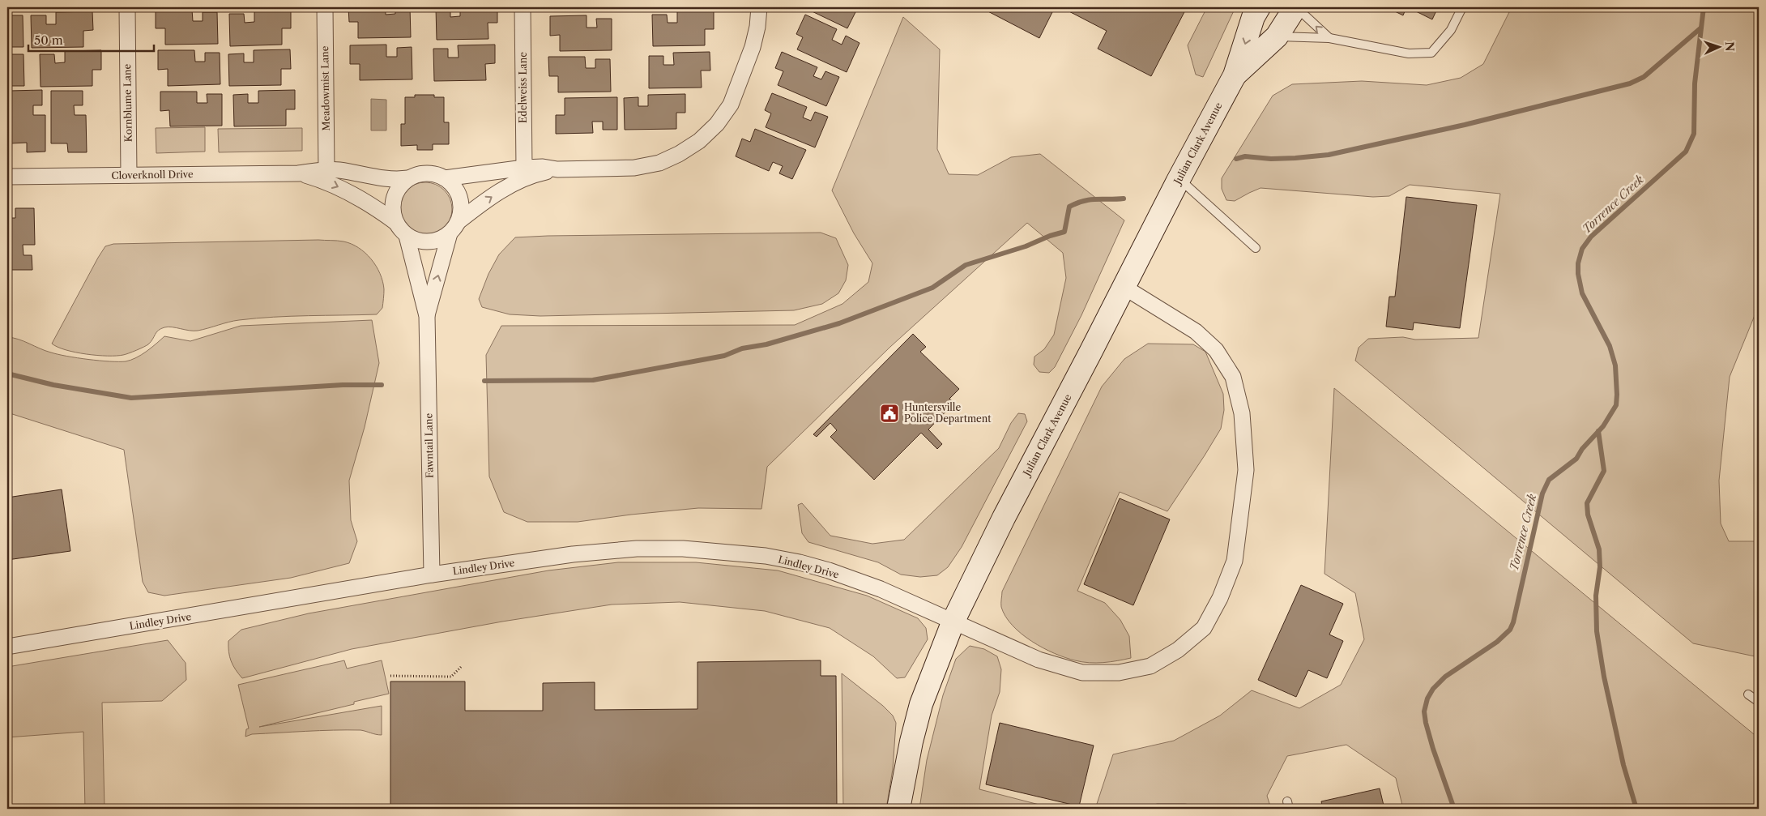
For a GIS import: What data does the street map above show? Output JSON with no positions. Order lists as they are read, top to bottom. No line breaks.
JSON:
{"streets":{"street":["Edelweiss Lane","Meadowmist Lane","Kornblume Lane","Julian Clark Avenue","Cloverknoll Drive","Fawntail Lane","Lindley Drive"]},"crossings":[["Meadowmist Lane","Cloverknoll Drive"],["Kornblume Lane","Cloverknoll Drive"],["Julian Clark Avenue","Lindley Drive"],["Cloverknoll Drive","Fawntail Lane"],["Fawntail Lane","Lindley Drive"]],"water":["Torrence Creek"],"places":{"public building":["Huntersville Police Department"]},"scale_bar":"50 m","north":"right"}
